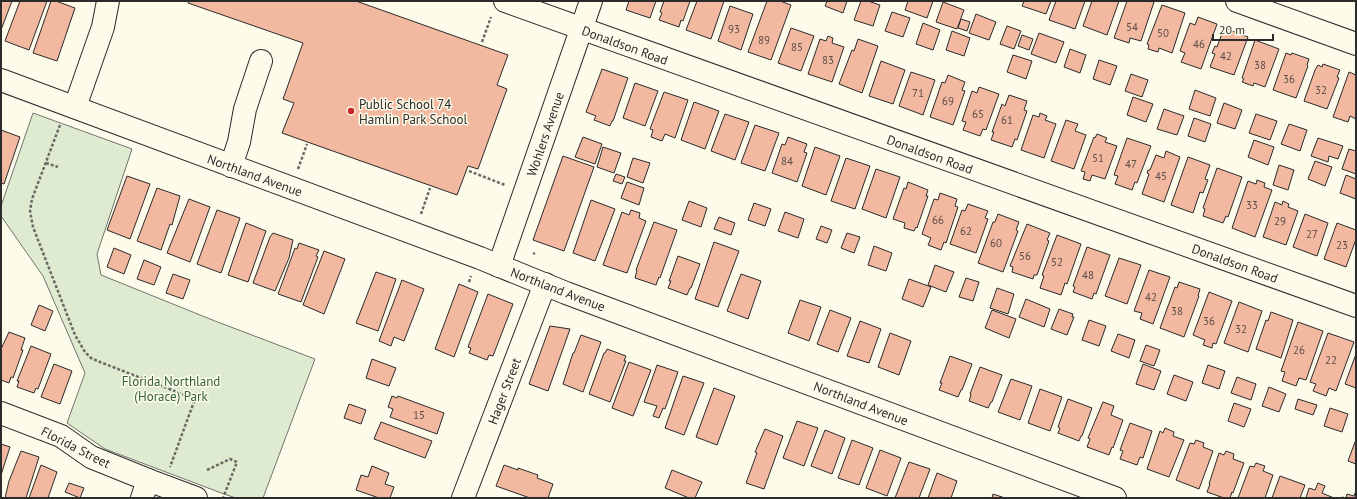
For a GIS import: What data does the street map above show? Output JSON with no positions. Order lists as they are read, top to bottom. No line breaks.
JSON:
{"streets":{"street":["Donaldson Road","Wohlers Avenue","Northland Avenue","Hager Street","Florida Street"]},"crossings":[["Donaldson Road","Wohlers Avenue"],["Wohlers Avenue","Northland Avenue"],["Northland Avenue","Hager Street"]],"parks":["Florida Northland (Horace) Park"],"places":["Public School 74 Hamlin Park School"],"house_numbers":["54","93","50","89","46","85","42","83","38","36","32","71","69","65","61","51","84","47","45","33","66","29","62","27","60","23","56","52","48","42","38","36","32","26","22","15"],"scale_bar":"20 m"}
